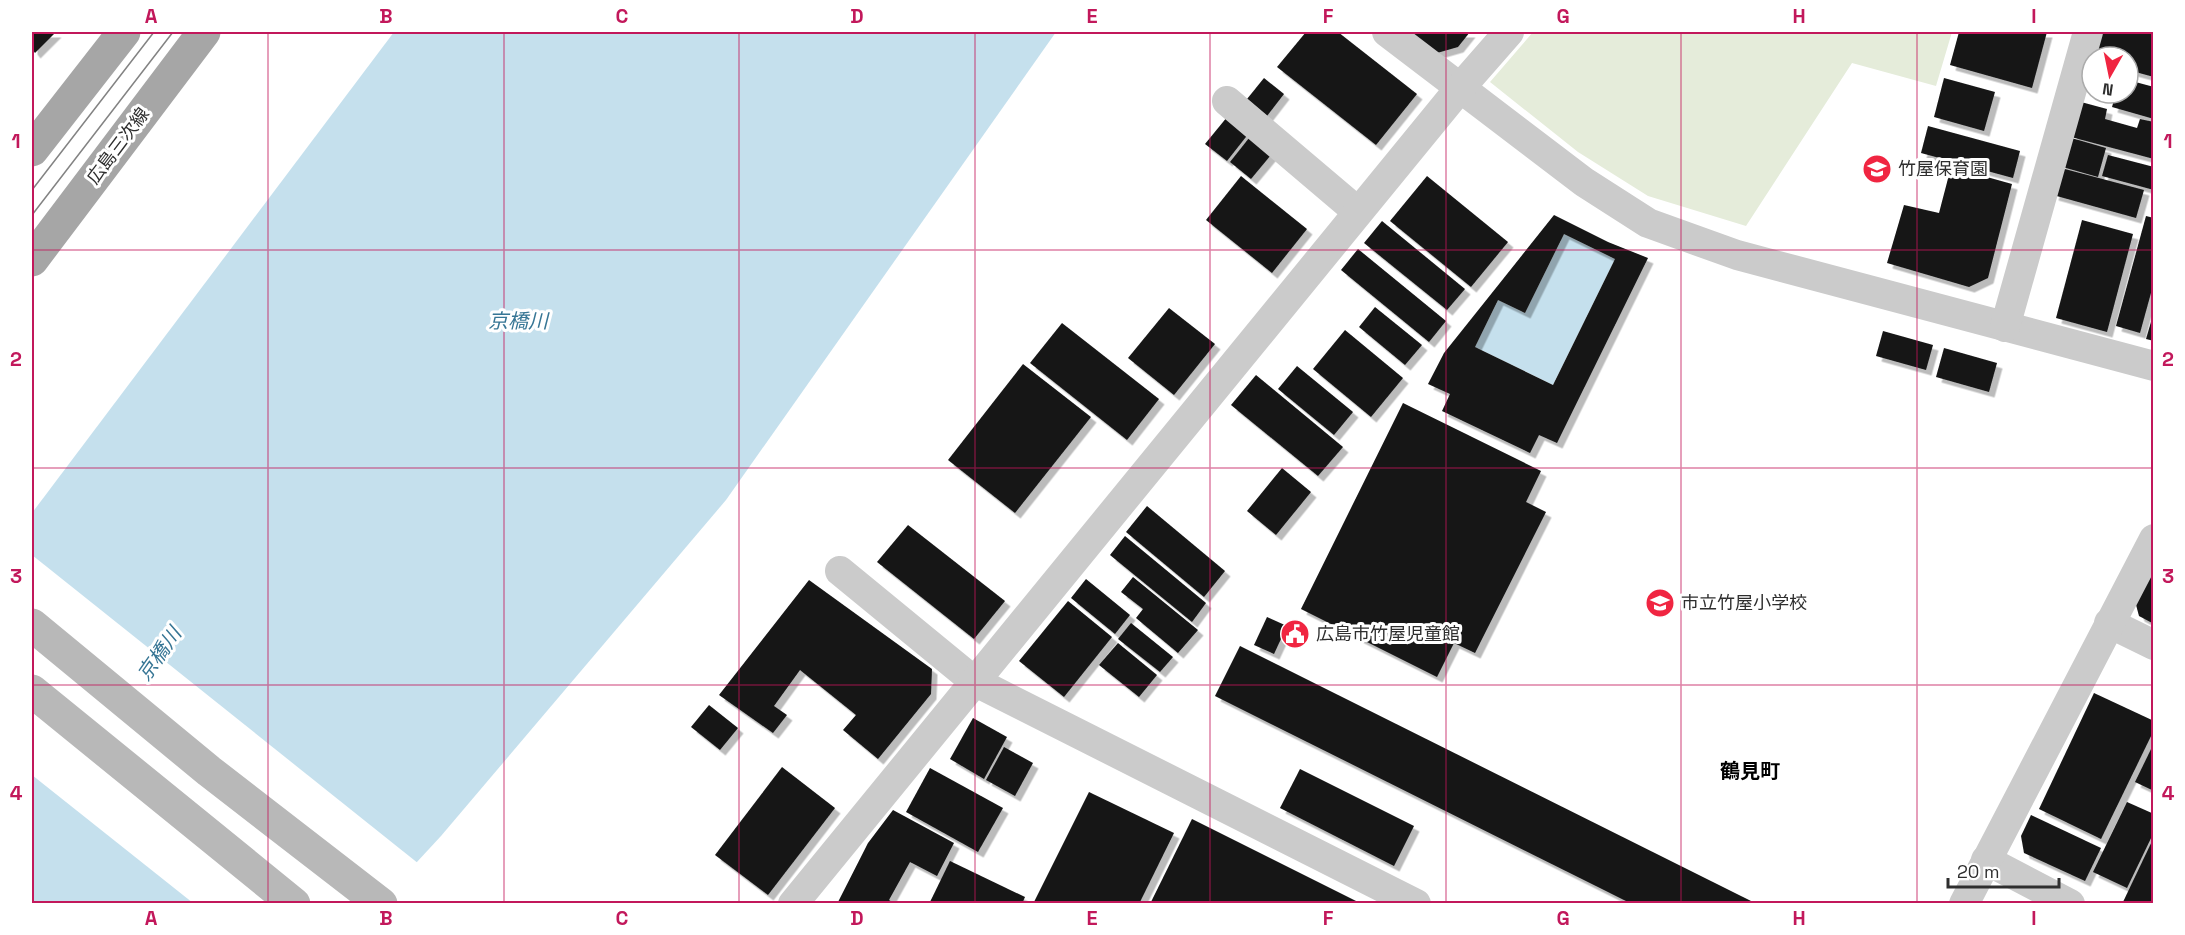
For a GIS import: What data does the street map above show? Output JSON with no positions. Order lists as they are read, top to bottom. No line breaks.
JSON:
{"streets":{"main road":["広島三次線"]},"districts":["鶴見町"],"water":["京橋川"],"places":{"school or university":["竹屋保育園","市立竹屋小学校"],"public building":["広島市竹屋児童館"]},"scale_bar":"20 m","north":"bottom","grid":{"columns":["A","B","C","D","E","F","G","H","I"],"rows":["1","2","3","4"]}}
